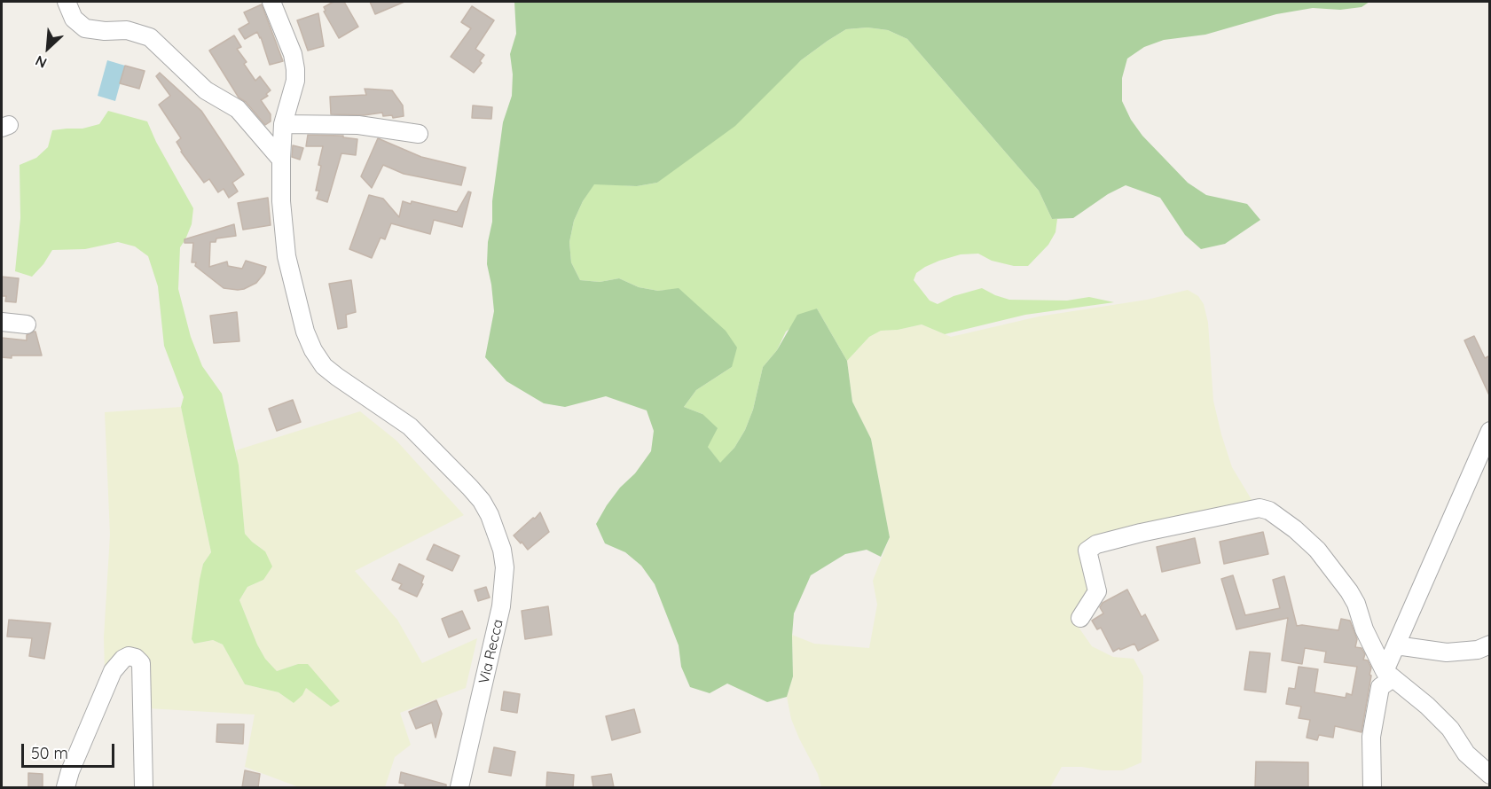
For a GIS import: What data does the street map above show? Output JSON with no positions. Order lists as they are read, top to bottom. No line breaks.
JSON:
{"streets":{"street":["Via Recca"]},"scale_bar":"50 m","north":"bottom left"}
